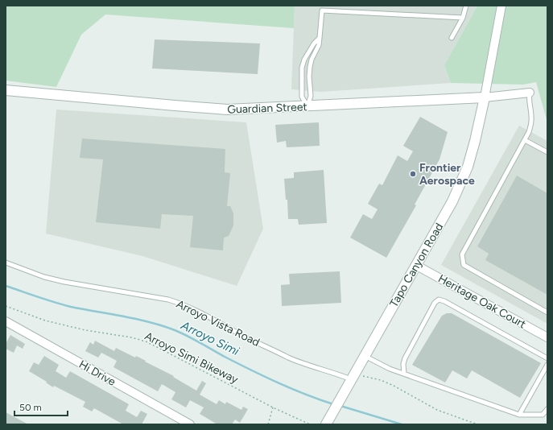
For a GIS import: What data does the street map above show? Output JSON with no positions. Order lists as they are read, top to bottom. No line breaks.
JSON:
{"streets":{"street":["Guardian Street","Tapo Canyon Road","Heritage Oak Court","Hi Drive"],"lane":["Arroyo Vista Road"],"path":["Arroyo Simi Bikeway"]},"crossings":[["Guardian Street","Tapo Canyon Road"],["Tapo Canyon Road","Heritage Oak Court"],["Tapo Canyon Road","Arroyo Vista Road"]],"water":["Arroyo Simi"],"places":["Frontier Aerospace"],"scale_bar":"50 m"}
